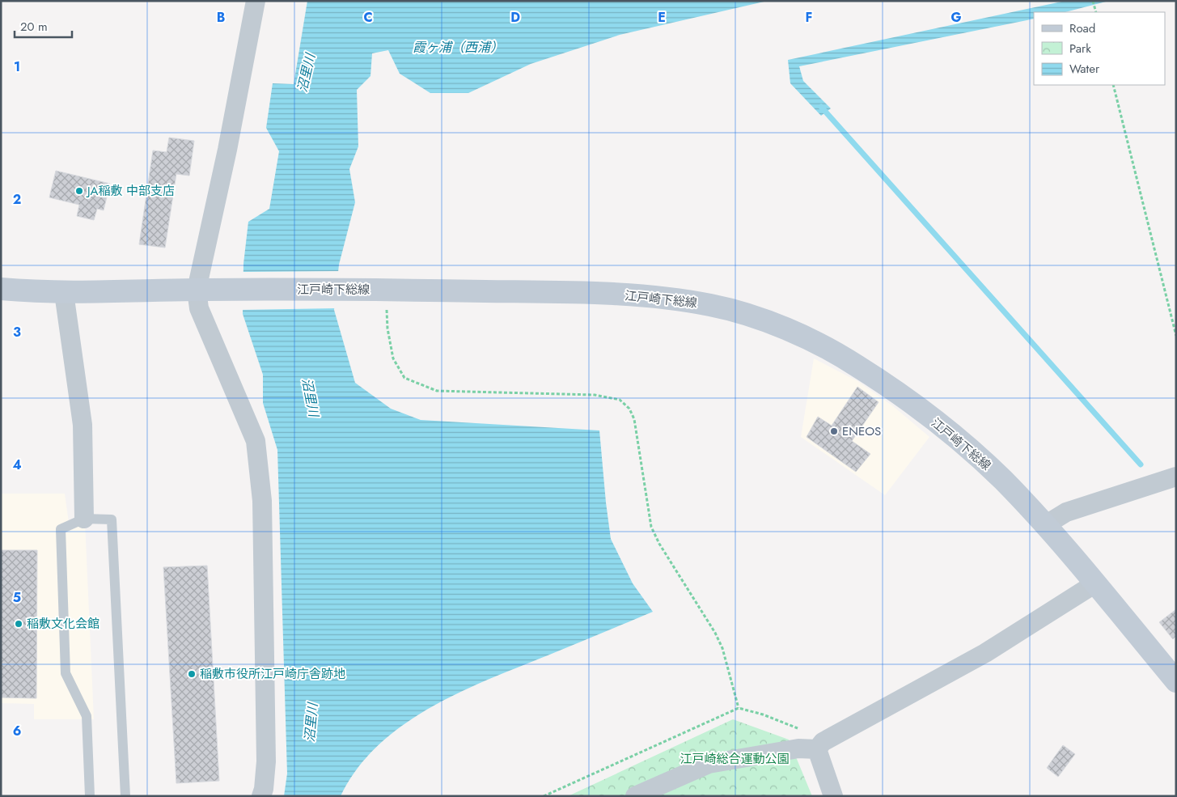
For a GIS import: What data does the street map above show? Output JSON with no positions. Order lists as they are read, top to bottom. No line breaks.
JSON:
{"streets":{"main road":["江戸崎下総線"]},"water":["霞ヶ浦（西浦）","沼里川"],"parks":["江戸崎総合運動公園"],"places":["JA稲敷 中部支店","ENEOS","稲敷文化会館","稲敷市役所江戸崎庁舎跡地"],"legend":["Road","Park","Water"],"scale_bar":"20 m","grid":{"columns":["B","C","D","E","F","G"],"rows":["1","2","3","4","5","6"]}}
